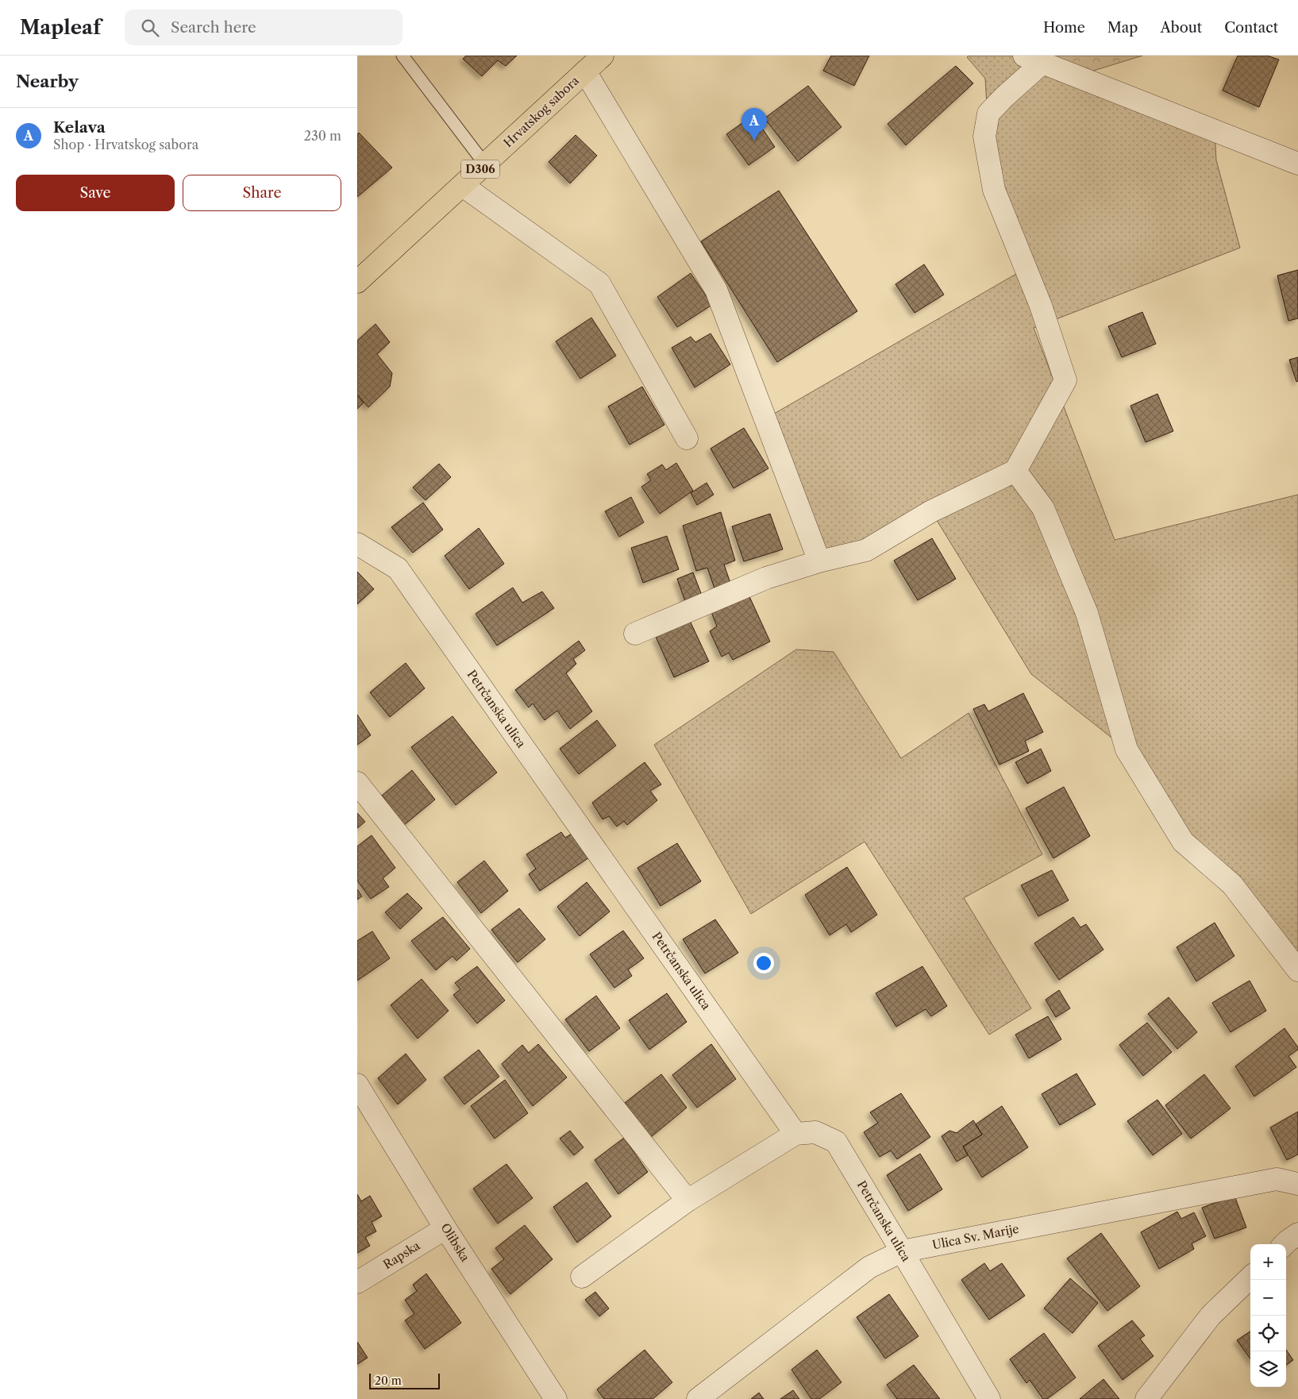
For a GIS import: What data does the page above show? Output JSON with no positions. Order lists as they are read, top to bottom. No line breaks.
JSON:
{"streets":{"main road":["Hrvatskog sabora","D306"],"street":["Petrčanska ulica","Ulica Sv. Marije","Olibska","Rapska"]},"crossings":[["Petrčanska ulica","Ulica Sv. Marije"],["Olibska","Rapska"]],"scale_bar":"20 m","page":{"header":"Mapleaf","search":"Search here","nav":["Home","Map","About","Contact"],"heading":"Nearby","list":[{"mark":"A","name":"Kelava","note":"Shop · Hrvatskog sabora","value":"230 m"}],"pins":"A","buttons":["Save","Share"],"map_buttons":["+","−"],"scale":"20 m"}}
